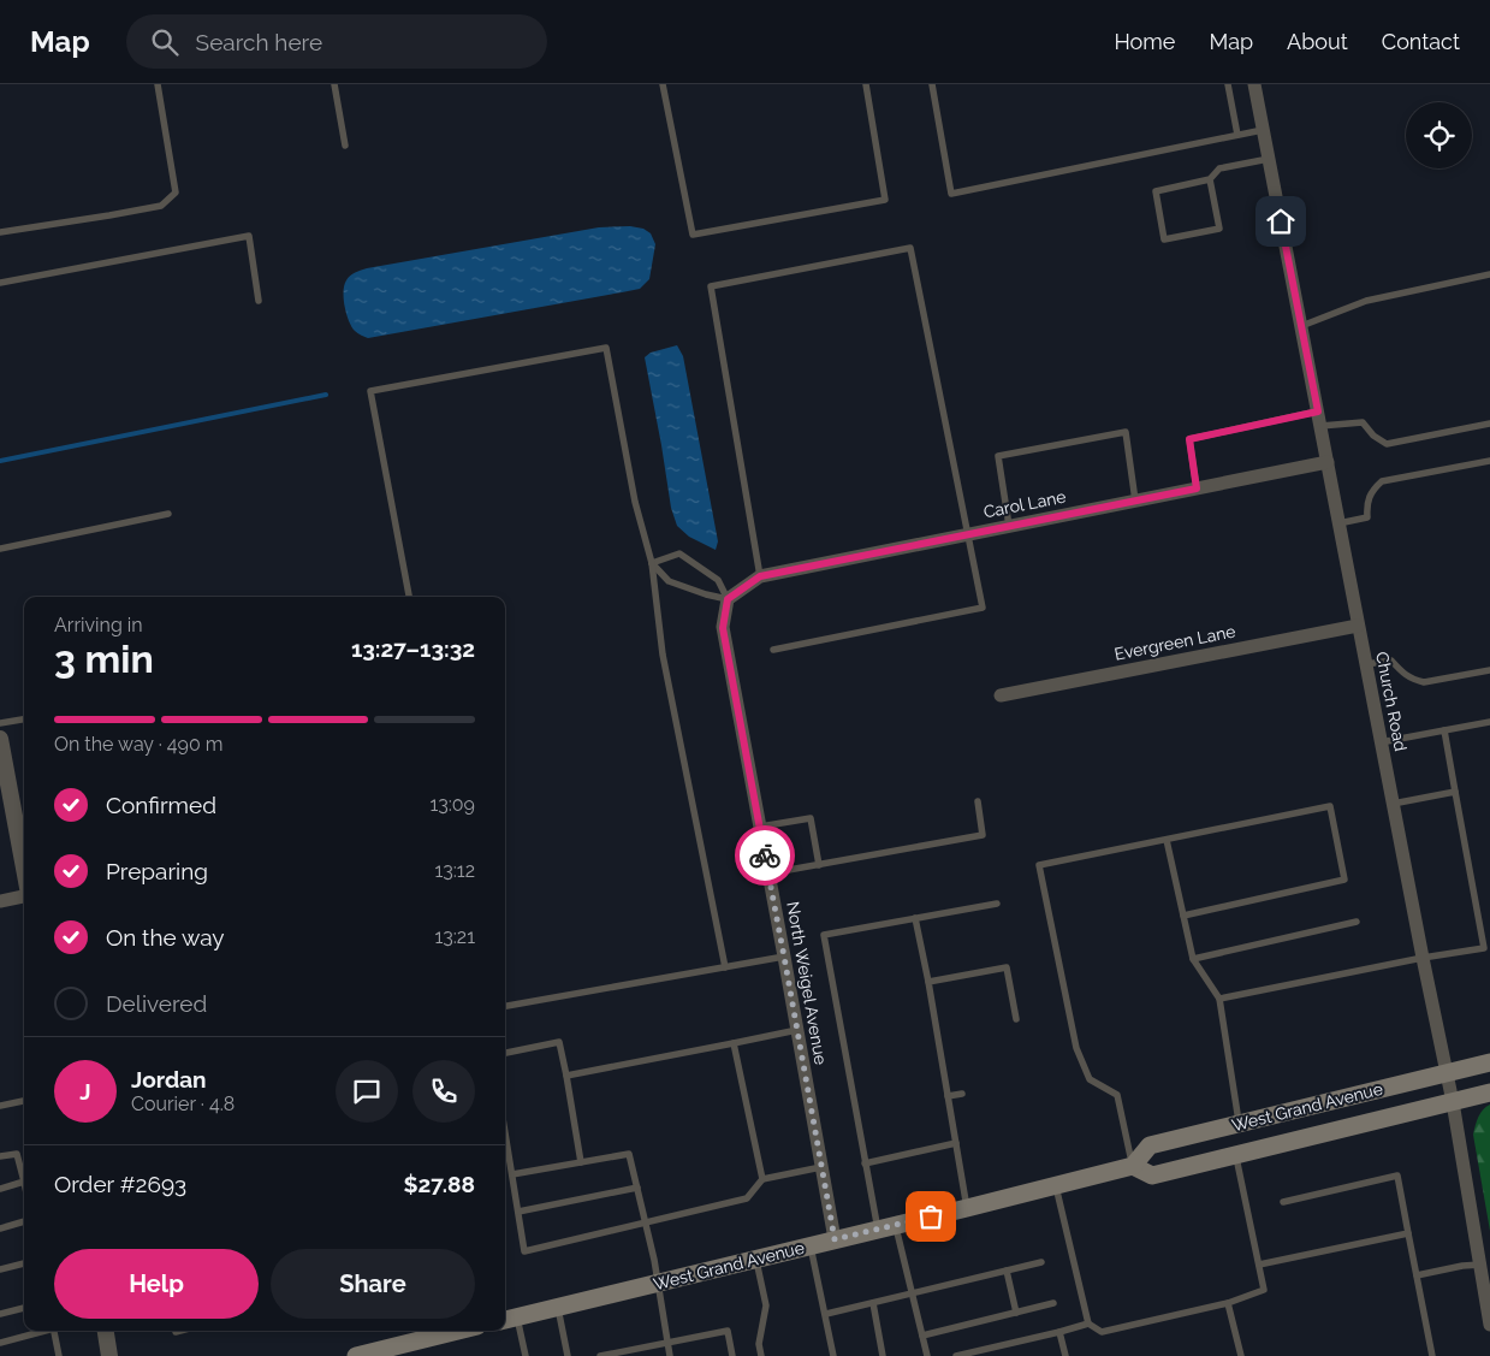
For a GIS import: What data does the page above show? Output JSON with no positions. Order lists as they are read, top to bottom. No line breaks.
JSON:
{"streets":{"main road":["West Grand Avenue"],"street":["Carol Lane","Evergreen Lane","Church Road","North Weigel Avenue"]},"crossings":[["Carol Lane","Church Road"],["Carol Lane","North Weigel Avenue"],["Evergreen Lane","Church Road"],["Church Road","West Grand Avenue"],["North Weigel Avenue","West Grand Avenue"]],"page":{"header":"Map","search":"Search here","nav":["Home","Map","About","Contact"],"heading":["3 min","Arriving in","13:27–13:32"],"panel":["Jordan","Courier · 4.8","Order #2693","$27.88"],"bar":"On the way · 490 m","list":[["Confirmed","13:09"],["Preparing","13:12"],["On the way","13:21"],"Delivered"],"round":"J","buttons":["Help","Share"]}}
